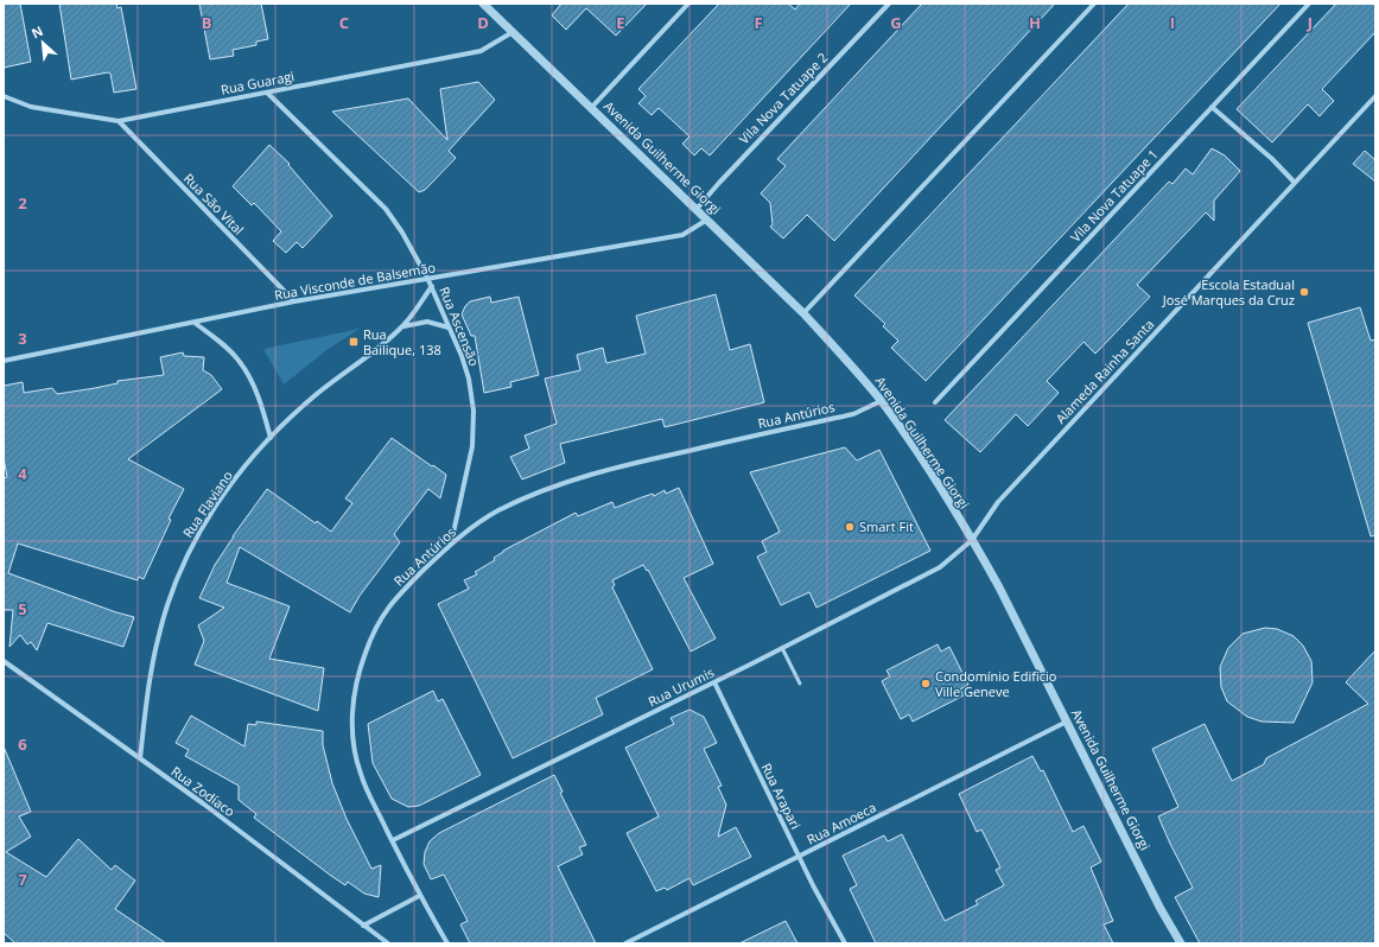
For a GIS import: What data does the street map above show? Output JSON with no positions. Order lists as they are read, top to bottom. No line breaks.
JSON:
{"streets":{"street":["Rua Guaragi","Vila Nova Tatuape 2","Avenida Guilherme Giorgi","Vila Nova Tatuape 1","Rua São Vital","Rua Visconde de Balsemão","Rua Ascensão","Alameda Rainha Santa","Rua Antúrios","Rua Flaviano","Rua Urumis","Rua Zodíaco","Rua Arapari","Rua Amoeca"]},"crossings":[["Rua Guaragi","Avenida Guilherme Giorgi"],["Rua Guaragi","Rua São Vital"],["Rua Guaragi","Rua Ascensão"],["Vila Nova Tatuape 2","Avenida Guilherme Giorgi"],["Avenida Guilherme Giorgi","Rua Visconde de Balsemão"],["Avenida Guilherme Giorgi","Alameda Rainha Santa"],["Avenida Guilherme Giorgi","Rua Antúrios"],["Avenida Guilherme Giorgi","Rua Urumis"],["Avenida Guilherme Giorgi","Rua Amoeca"],["Rua São Vital","Rua Visconde de Balsemão"],["Rua Visconde de Balsemão","Rua Ascensão"],["Rua Ascensão","Rua Antúrios"],["Rua Ascensão","Rua Flaviano"],["Alameda Rainha Santa","Rua Urumis"],["Rua Antúrios","Rua Urumis"],["Rua Flaviano","Rua Zodíaco"],["Rua Urumis","Rua Arapari"],["Rua Arapari","Rua Amoeca"]],"places":{"other":["Escola Estadual José Marques da Cruz","Smart Fit","Condomínio Edificio Ville Geneve"],"transit":["Rua Bailique, 138"]},"north":"top left","grid":{"columns":["B","C","D","E","F","G","H","I","J"],"rows":["2","3","4","5","6","7"]}}
